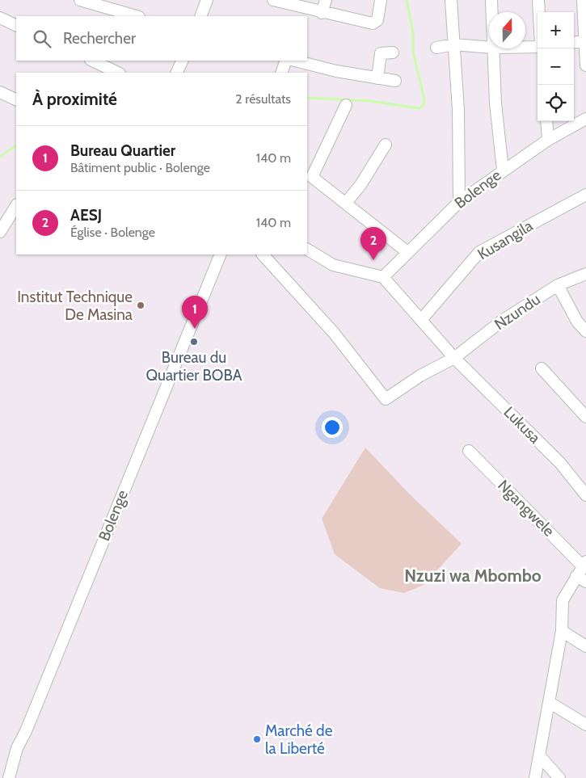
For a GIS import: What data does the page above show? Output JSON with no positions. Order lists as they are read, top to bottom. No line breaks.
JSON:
{"streets":{"street":["Bolenge","Kusangila","Nzundu","Lukusa","Ngangwele"]},"crossings":[["Bolenge","Lukusa"],["Kusangila","Lukusa"],["Nzundu","Lukusa"]],"districts":["Nzuzi wa Mbombo"],"places":["Institut Technique De Masina","Bureau du Quartier BOBA","Marché de la Liberté"],"north":"top","page":{"map_buttons":["+","−"],"search":"Rechercher","heading":["À proximité","2 résultats"],"list":[{"mark":"1","name":"Bureau Quartier","note":"Bâtiment public · Bolenge","value":"140 m"},{"mark":"2","name":"AESJ","note":"Église · Bolenge","value":"140 m"}],"pins":["2","1"]}}
